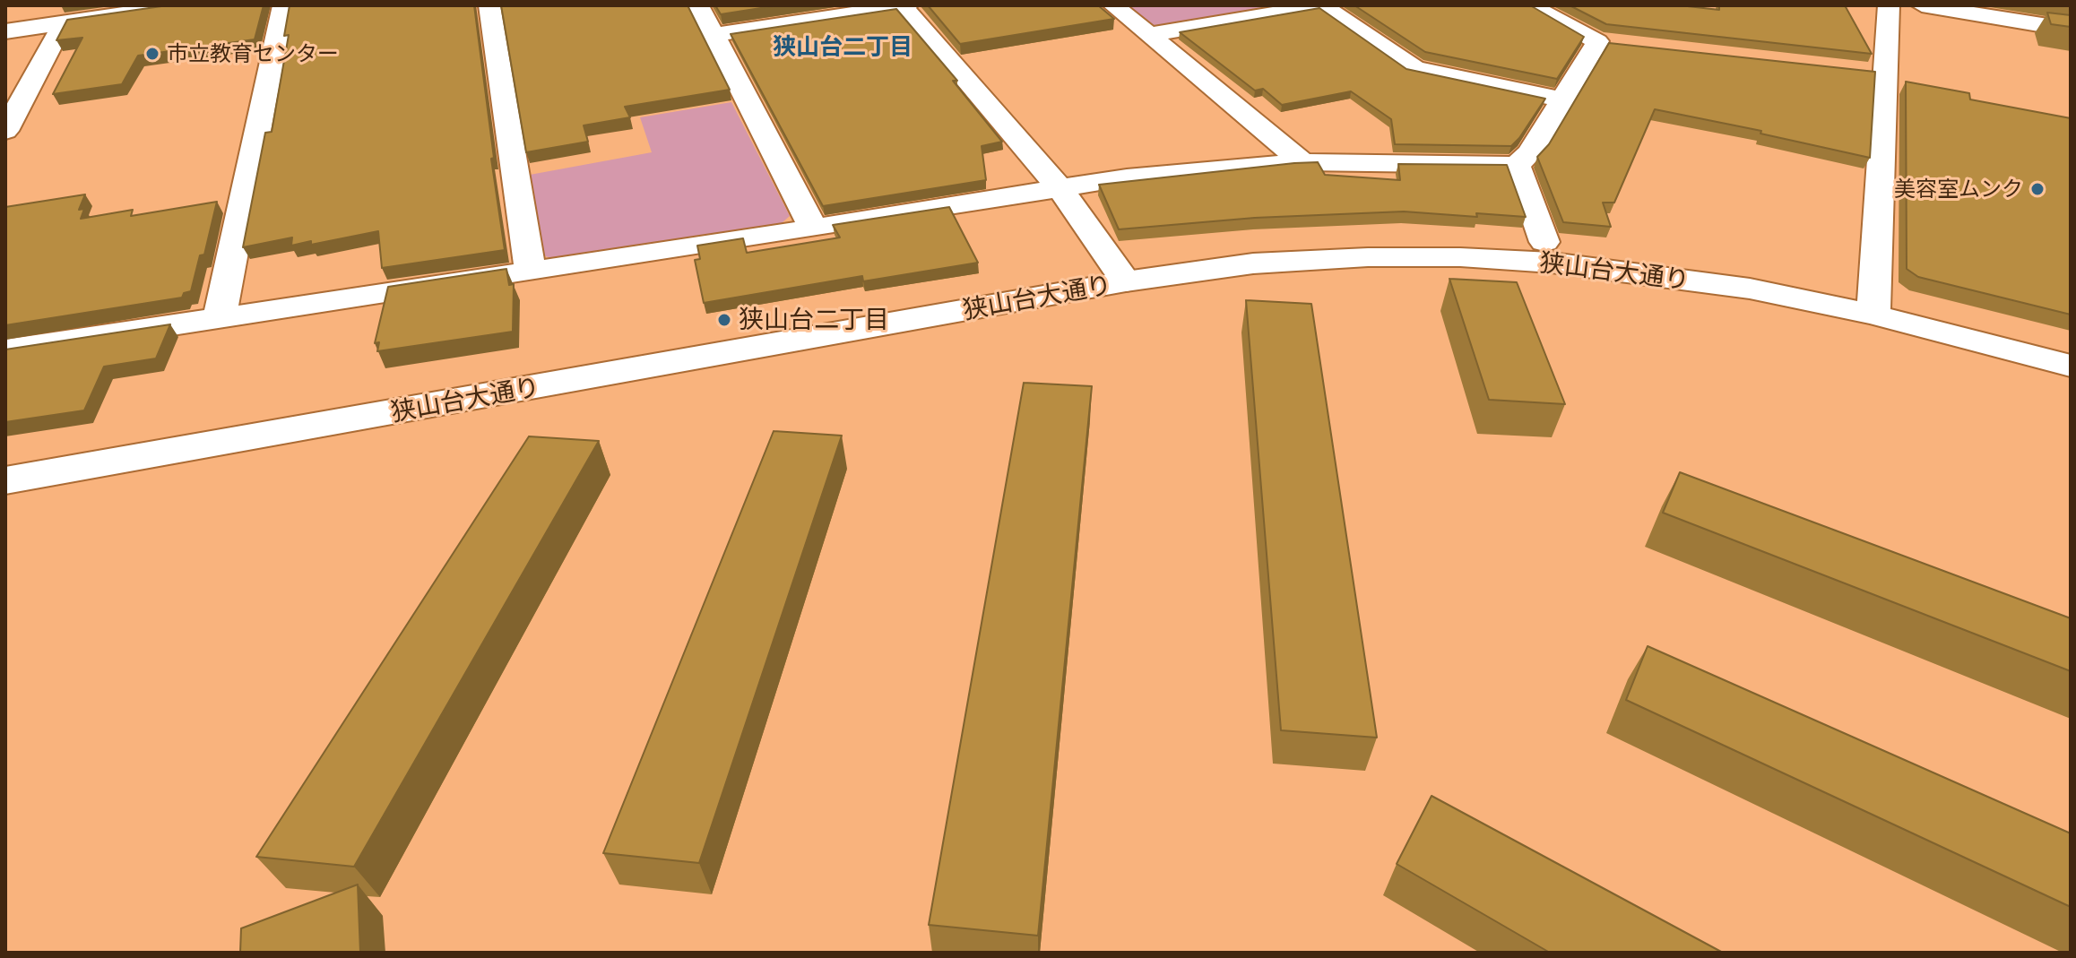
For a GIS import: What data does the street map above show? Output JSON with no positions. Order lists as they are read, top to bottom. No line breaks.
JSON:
{"streets":{"street":["狭山台大通り"]},"districts":["狭山台二丁目"],"places":["市立教育センター","美容室ムンク","狭山台二丁目"]}
